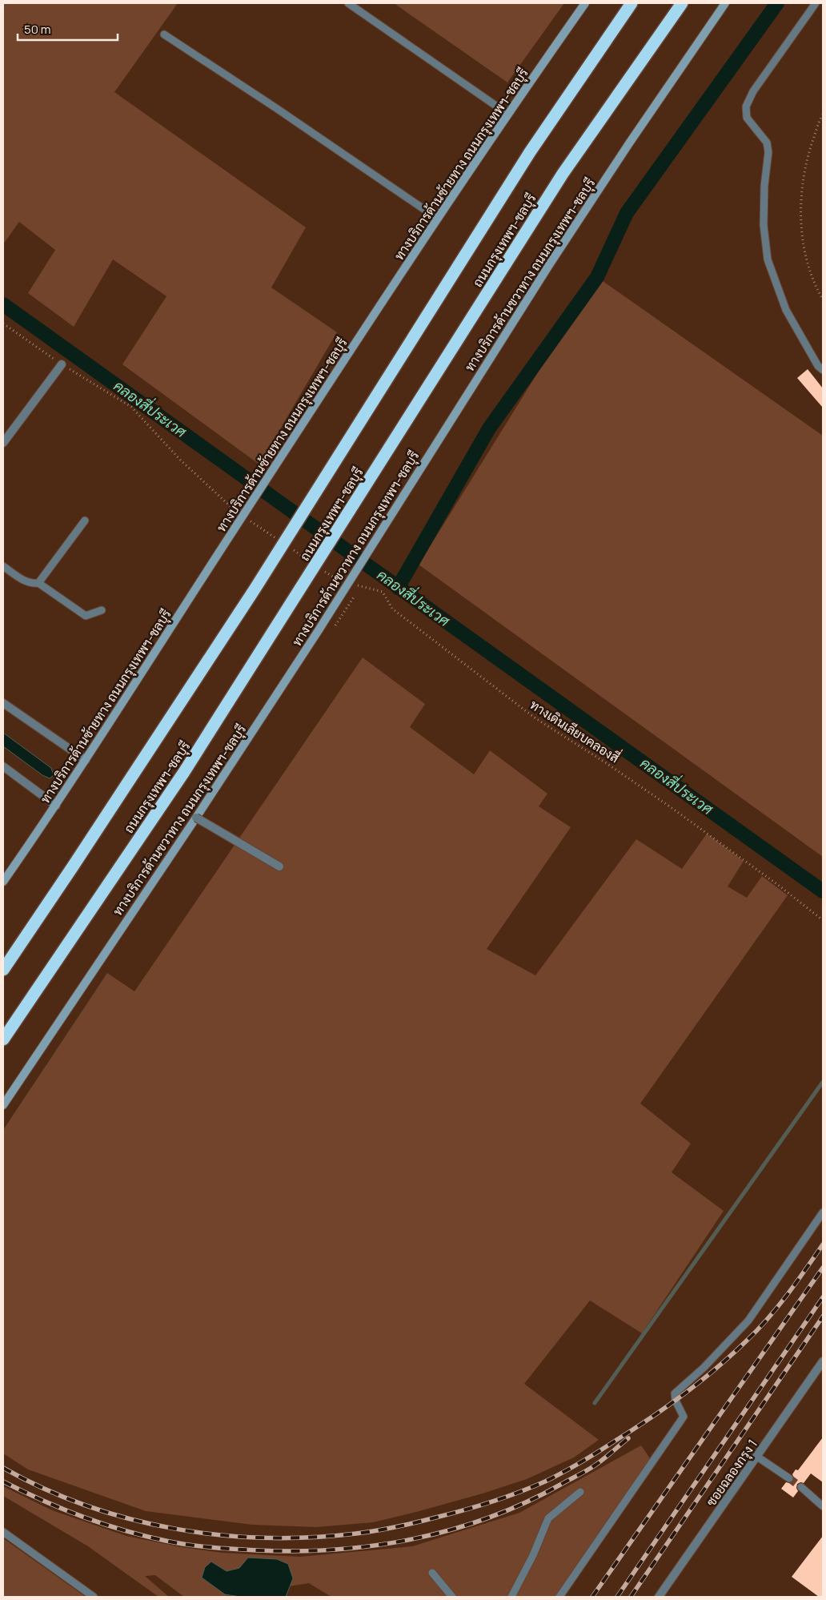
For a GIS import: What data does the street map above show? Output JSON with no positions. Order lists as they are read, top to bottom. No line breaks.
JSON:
{"streets":{"highway":["ถนนกรุงเทพฯ-ชลบุรี"],"main road":["ทางบริการด้านซ้ายทาง ถนนกรุงเทพฯ-ชลบุรี","ทางบริการด้านขวาทาง ถนนกรุงเทพฯ-ชลบุรี"],"street":["ซอยฉลองกรุง 1"],"path":["ทางเดินเลียบคลองสี่"]},"water":["คลองสี่ประเวศ"],"scale_bar":"50 m"}
